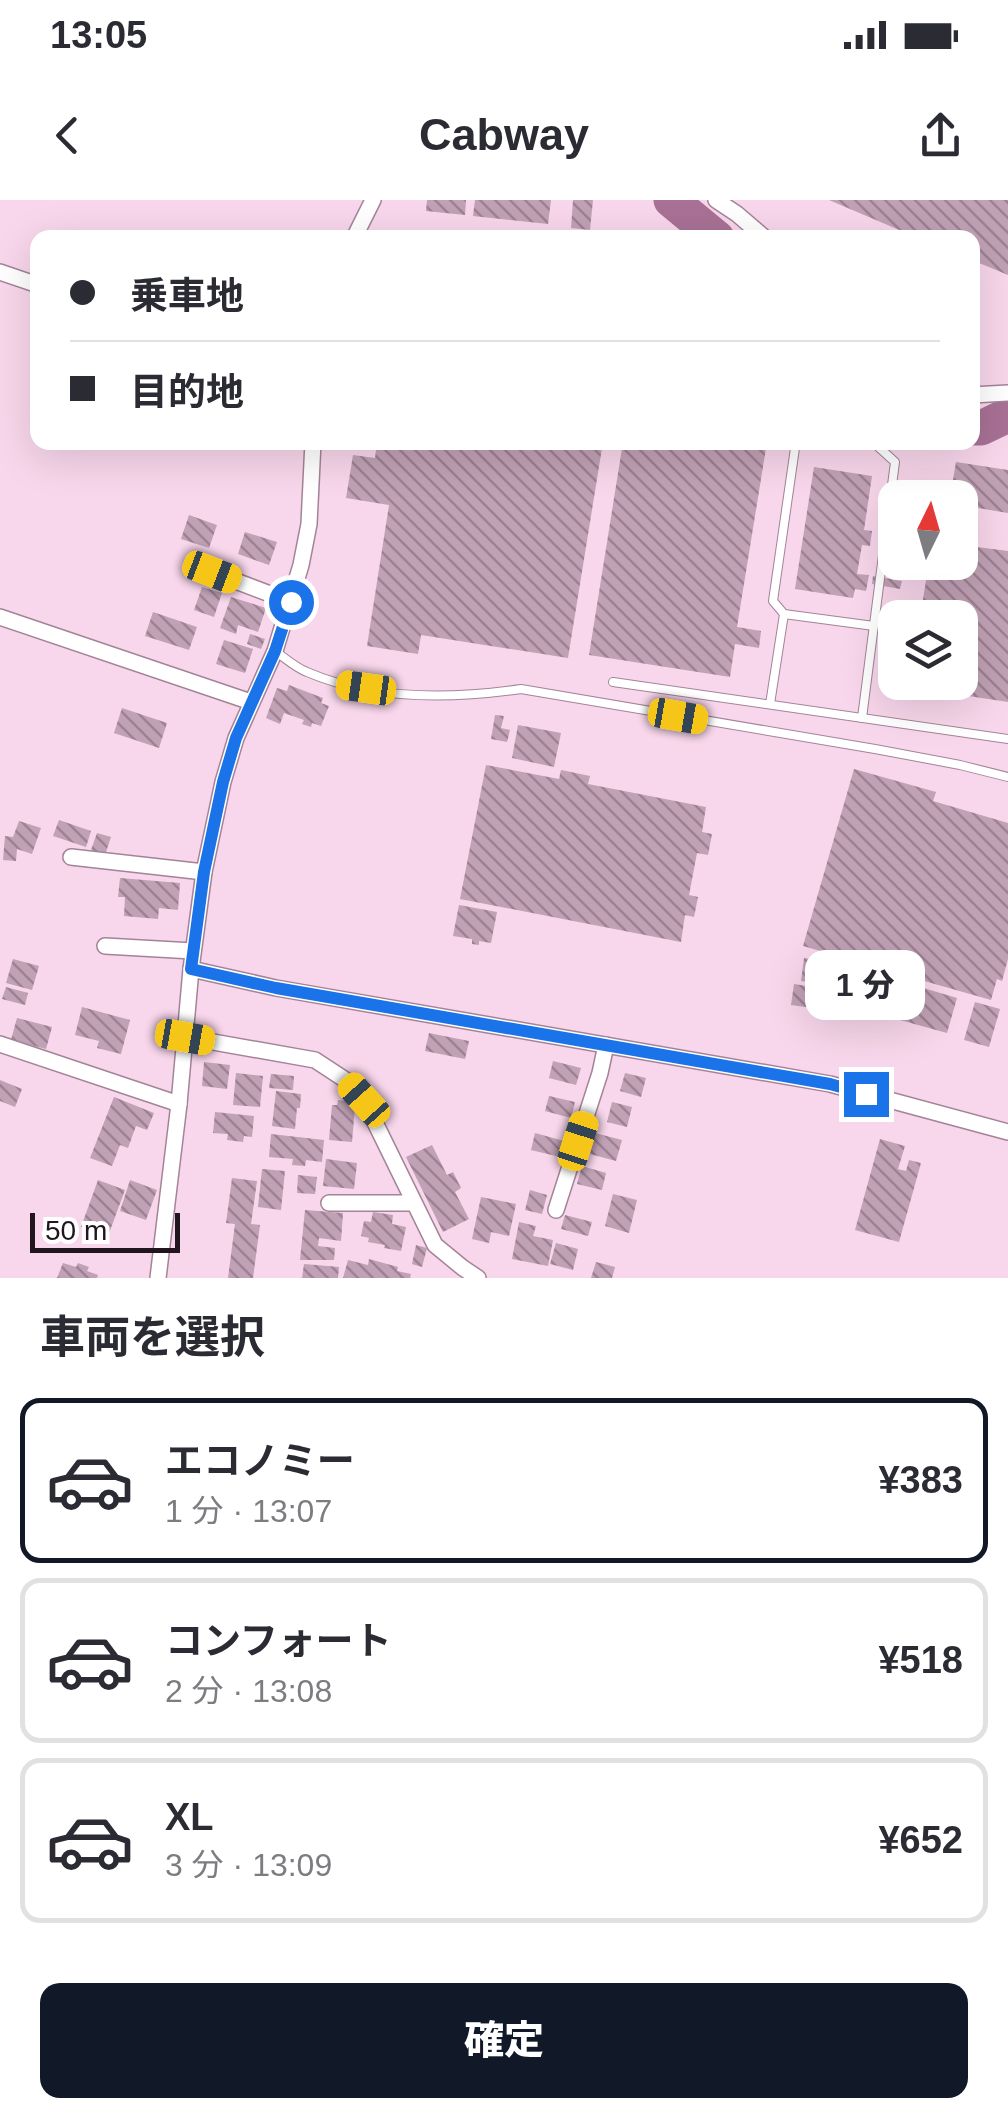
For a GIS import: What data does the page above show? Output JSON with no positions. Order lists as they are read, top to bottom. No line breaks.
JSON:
{"scale_bar":"50 m","north":"top","page":{"status":"13:05","header":"Cabway","banner":["乗車地","目的地"],"bubble":"1 分","scale":"50 m","heading":"車両を選択","list":[{"name":"エコノミー","note":"1 分 · 13:07","value":"¥383"},{"name":"コンフォート","note":"2 分 · 13:08","value":"¥518"},{"name":"XL","note":"3 分 · 13:09","value":"¥652"}],"buttons":"確定"}}
